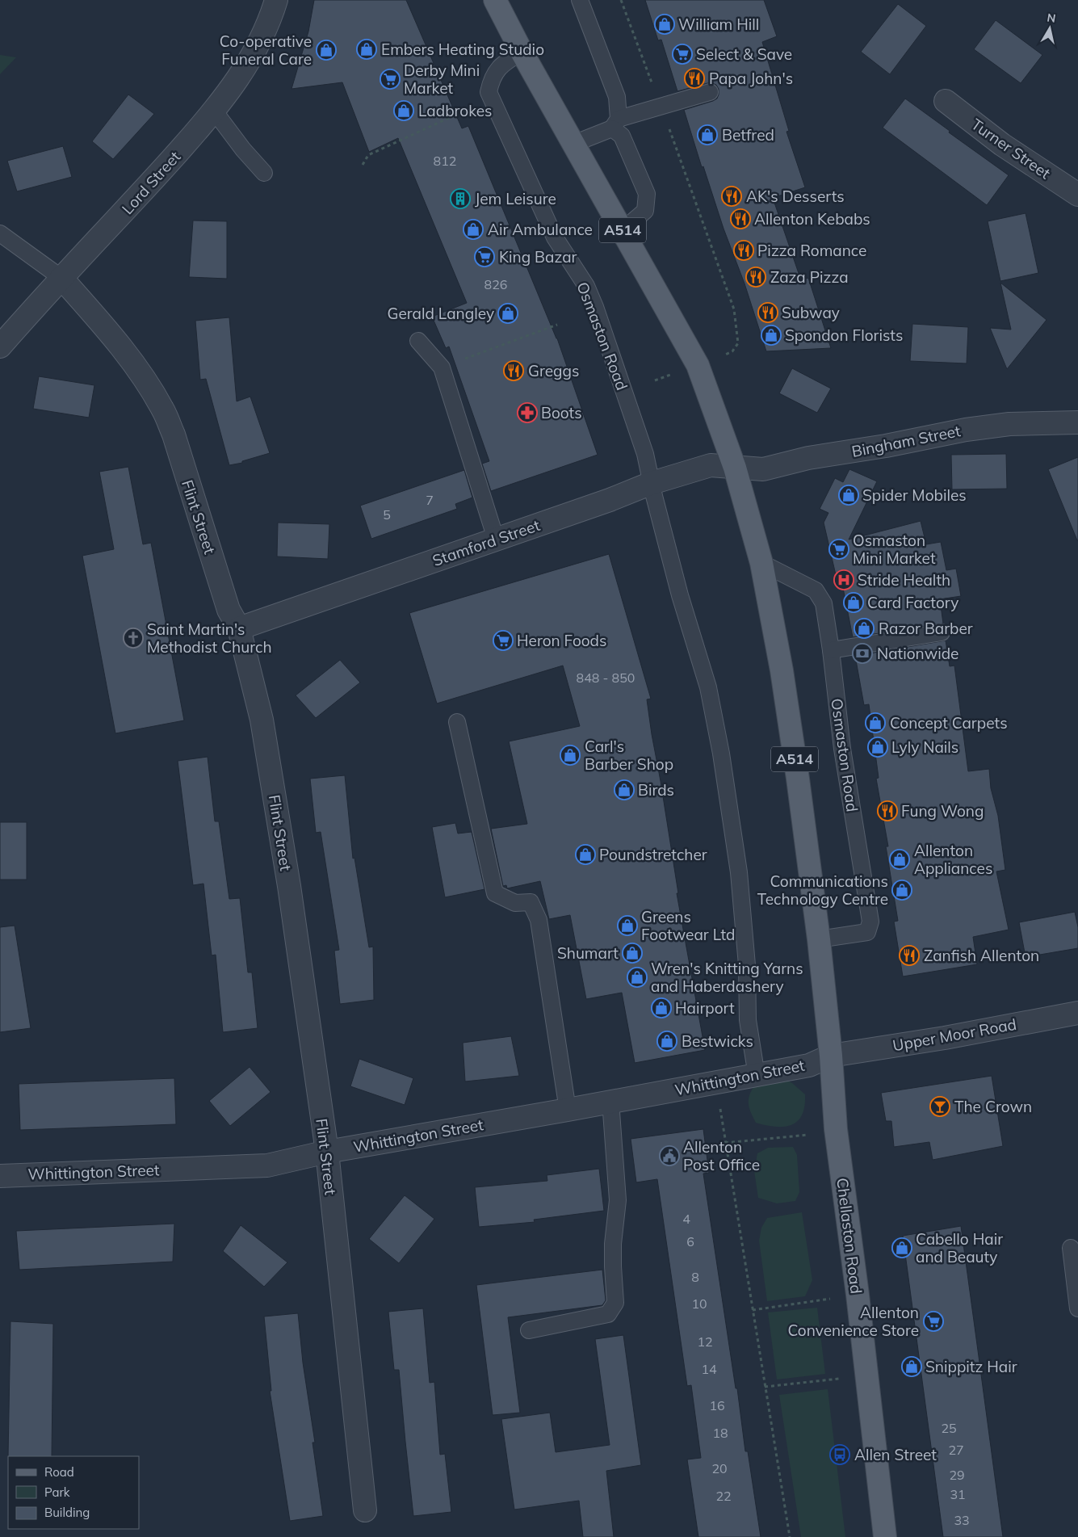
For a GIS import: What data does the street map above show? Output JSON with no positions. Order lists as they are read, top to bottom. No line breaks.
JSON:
{"streets":{"main road":["A514","Chellaston Road"],"street":["Turner Street","Lord Street","Bingham Street","Flint Street","Stamford Street","Upper Moor Road","Whittington Street"],"lane":["Osmaston Road"]},"crossings":[["Lord Street","Flint Street"],["A514","Osmaston Road"],["A514","Bingham Street"],["A514","Stamford Street"],["A514","Upper Moor Road"],["A514","Whittington Street"],["A514","Chellaston Road"],["Osmaston Road","Stamford Street"],["Osmaston Road","Whittington Street"],["Bingham Street","Stamford Street"],["Flint Street","Stamford Street"],["Flint Street","Whittington Street"],["Upper Moor Road","Whittington Street"],["Upper Moor Road","Chellaston Road"],["Whittington Street","Chellaston Road"]],"places":{"shop":["William Hill","Embers Heating Studio","Co-operative Funeral Care","Ladbrokes","Betfred","Air Ambulance","Gerald Langley","Spondon Florists","Spider Mobiles","Card Factory","Razor Barber","Concept Carpets","Lyly Nails","Carl's Barber Shop","Birds","Poundstretcher","Allenton Appliances","Communications Technology Centre","Greens Footwear Ltd","Shumart","Wren's Knitting Yarns and Haberdashery","Hairport","Bestwicks","Cabello Hair and Beauty","Snippitz Hair"],"supermarket":["Select & Save","Derby Mini Market","King Bazar","Osmaston Mini Market","Heron Foods","Allenton Convenience Store"],"restaurant":["Papa John's","AK's Desserts","Allenton Kebabs","Pizza Romance","Zaza Pizza","Subway","Greggs","Fung Wong","Zanfish Allenton"],"building":["Jem Leisure"],"pharmacy":["Boots"],"hospital":["Stride Health"],"church":["Saint Martin's Methodist Church"],"bank":["Nationwide"],"bar":["The Crown"],"public building":["Allenton Post Office"],"bus stop":["Allen Street"]},"house_numbers":["812","826","7","5","848 - 850","4","6","8","10","12","14","16","25","18","27","20","29","31","22","33"],"legend":["Road","Park","Building"],"north":"top"}
